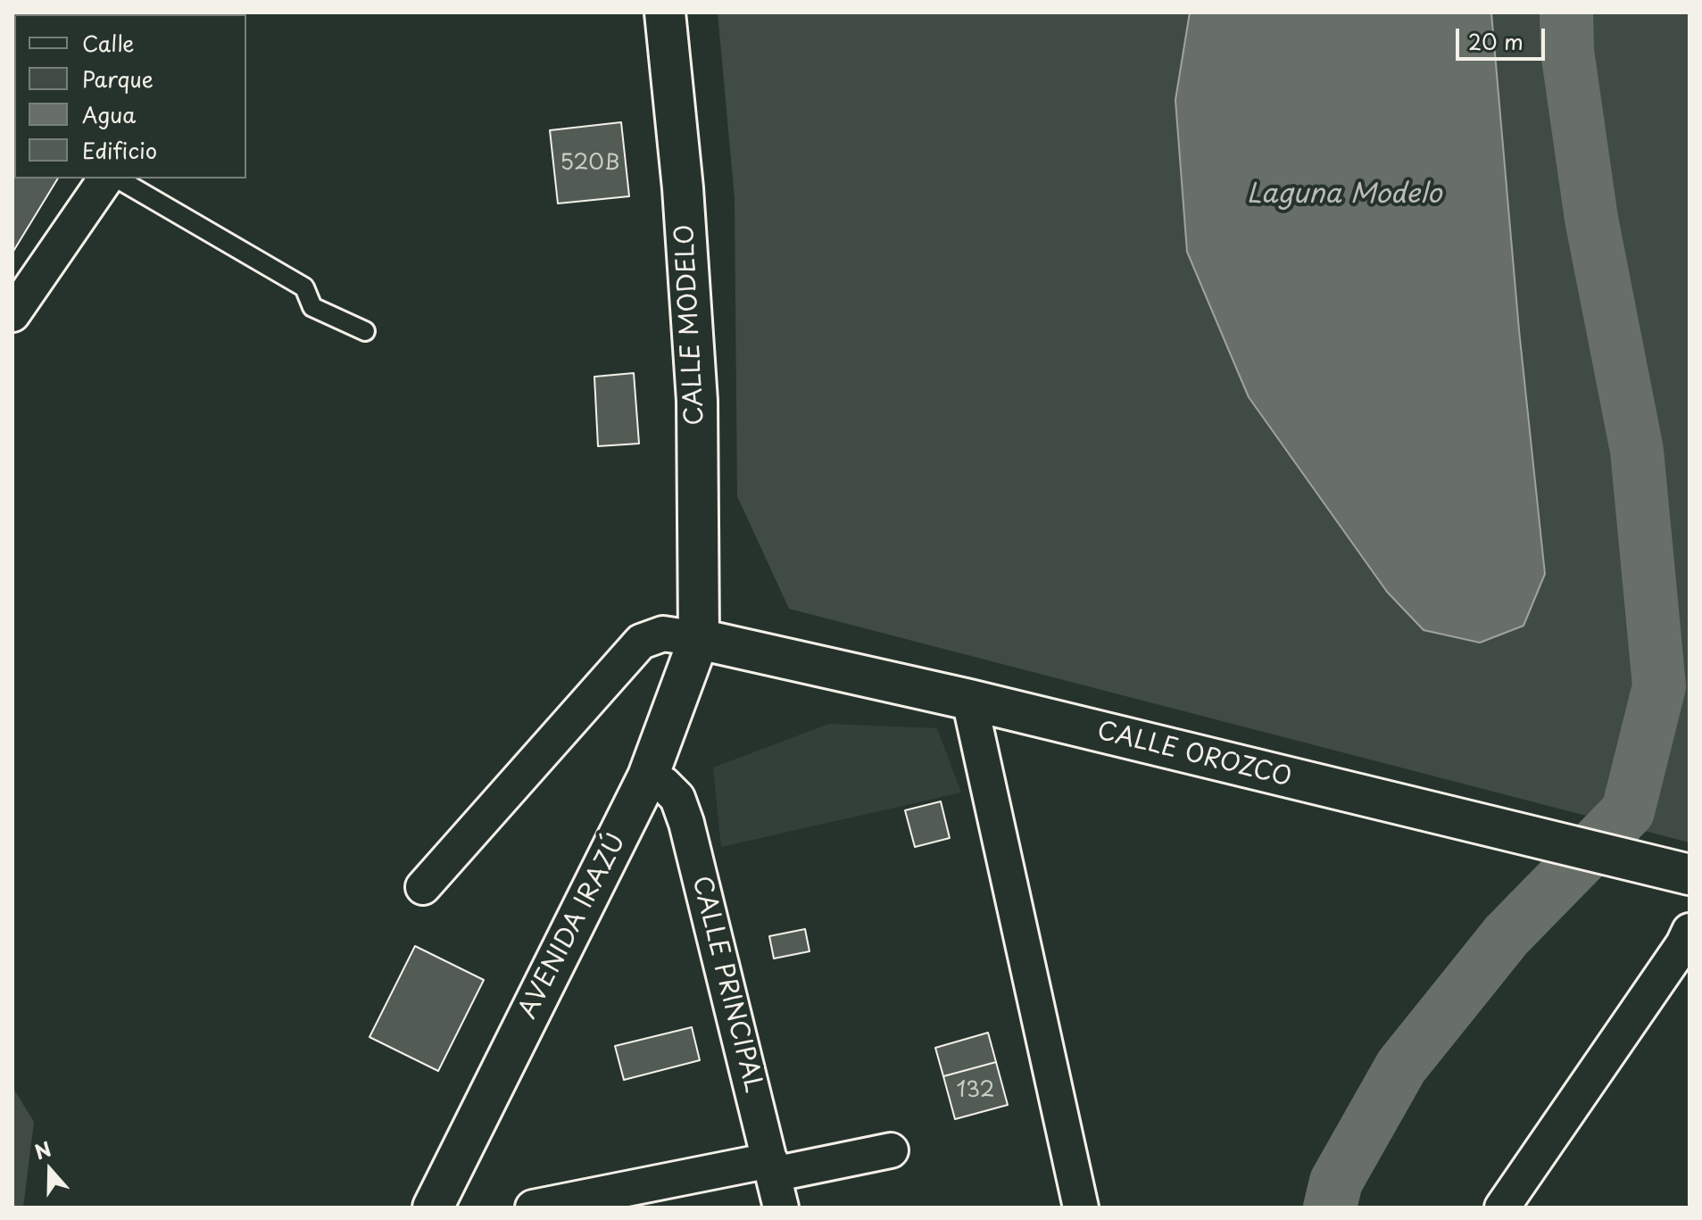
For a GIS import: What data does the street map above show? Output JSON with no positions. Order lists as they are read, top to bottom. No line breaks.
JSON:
{"streets":{"street":["CALLE MODELO","CALLE OROZCO","AVENIDA IRAZÚ","CALLE PRINCIPAL"]},"crossings":[["CALLE MODELO","CALLE OROZCO"],["CALLE MODELO","AVENIDA IRAZÚ"],["CALLE OROZCO","AVENIDA IRAZÚ"],["AVENIDA IRAZÚ","CALLE PRINCIPAL"]],"water":["Laguna Modelo"],"house_numbers":["520B","132"],"legend":["Calle","Parque","Agua","Edificio"],"scale_bar":"20 m","north":"top"}
